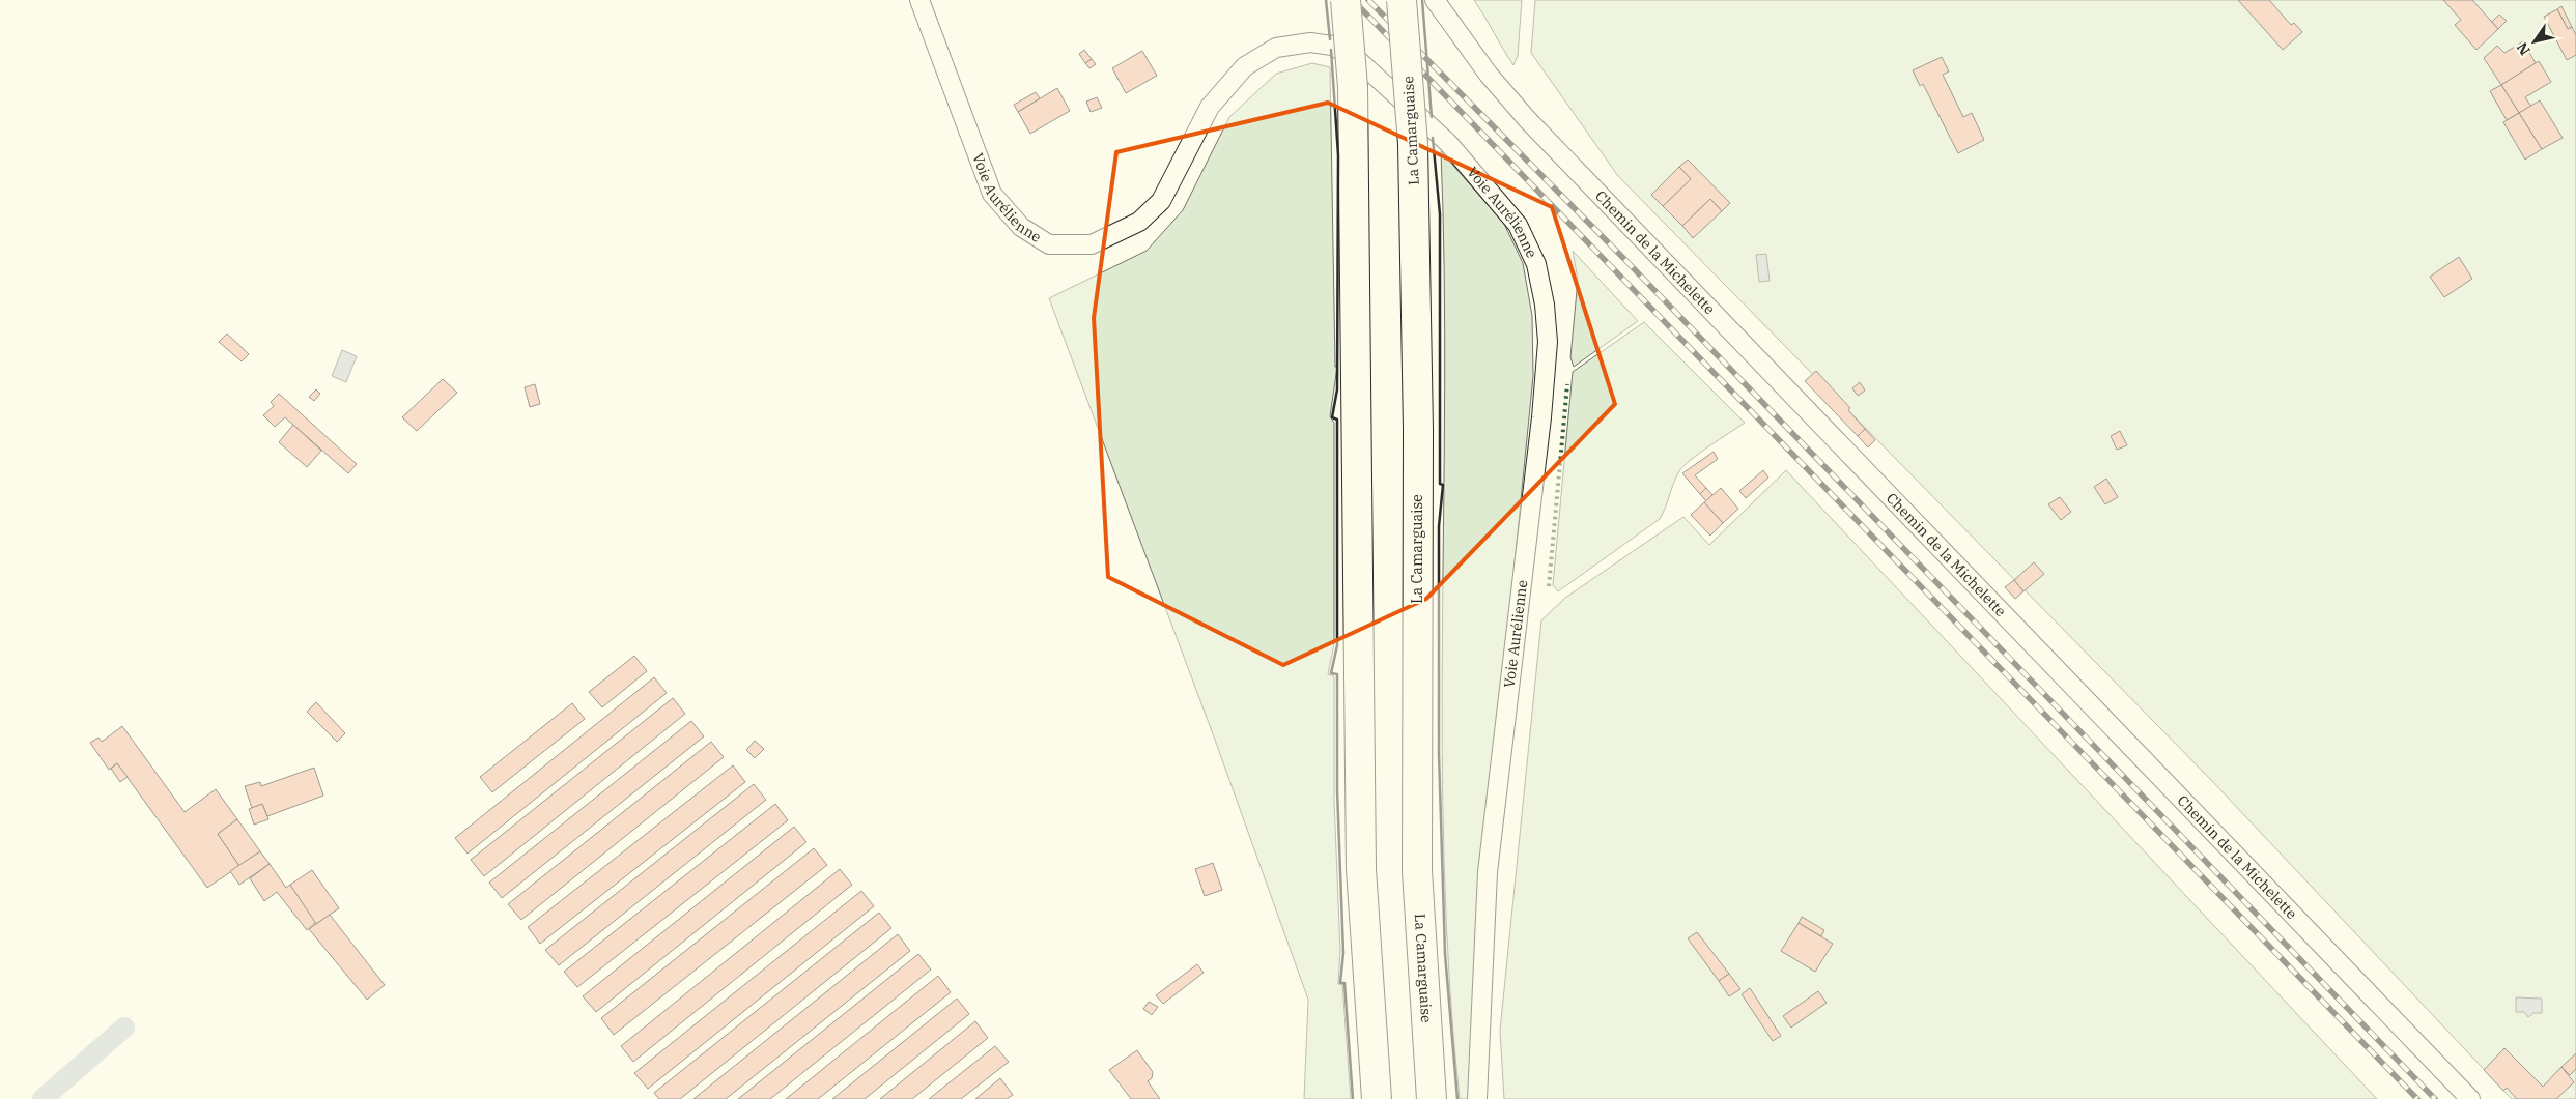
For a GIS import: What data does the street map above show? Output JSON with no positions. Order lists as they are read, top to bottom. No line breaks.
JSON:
{"streets":{"highway":["La Camarguaise"],"street":["Voie Aurélienne","Chemin de la Michelette"]},"north":"bottom left"}
